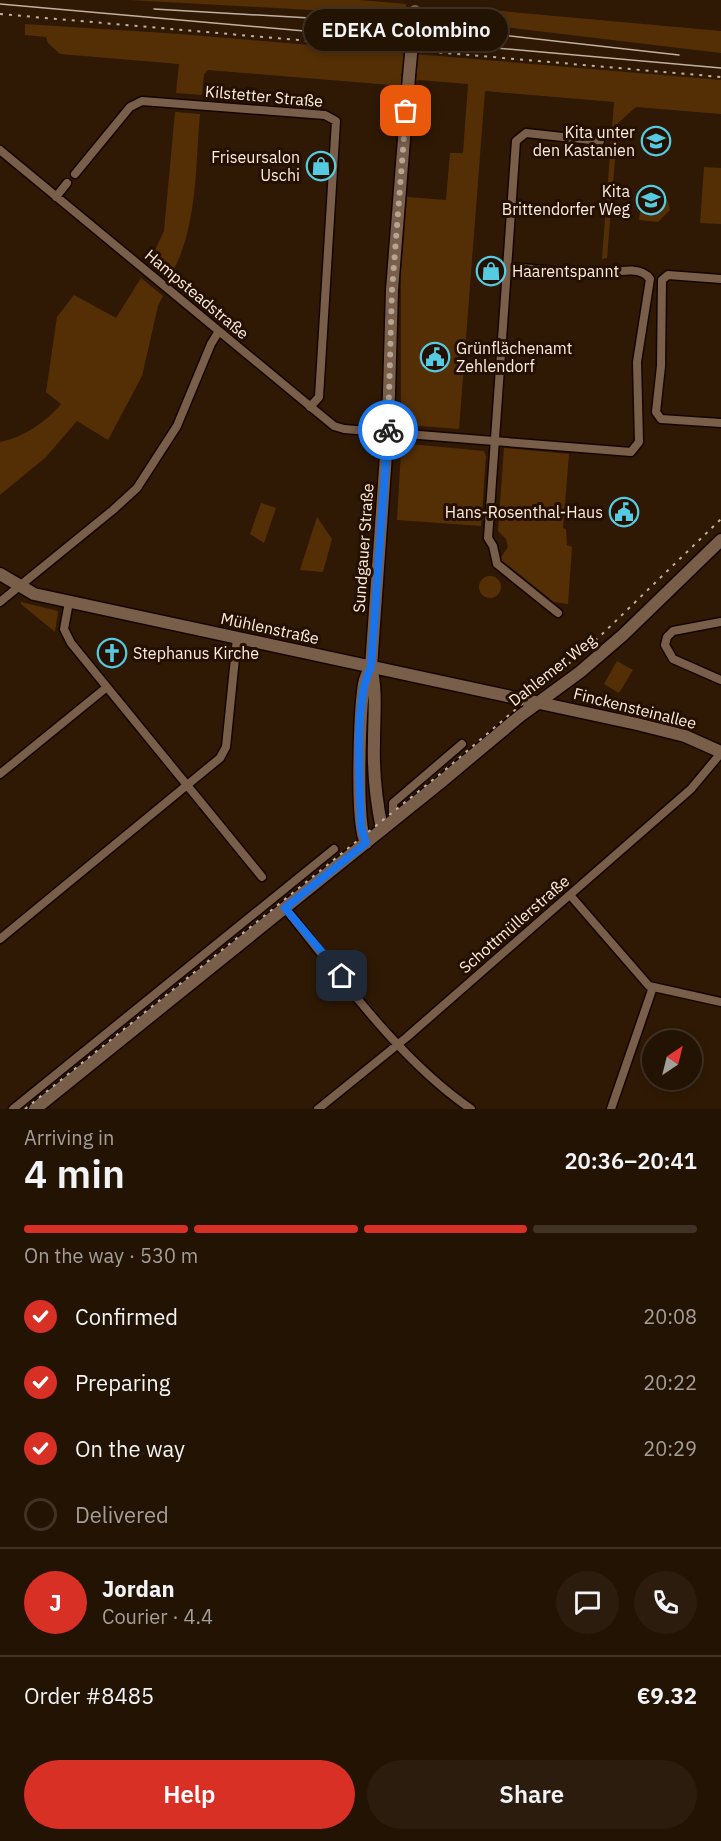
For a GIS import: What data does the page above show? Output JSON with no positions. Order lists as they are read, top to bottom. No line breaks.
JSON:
{"streets":{"street":["Kilstetter Straße","Hampsteadstraße","Sundgauer Straße","Mühlenstraße","Dahlemer Weg","Finckensteinallee","Schottmüllerstraße"]},"crossings":[["Kilstetter Straße","Hampsteadstraße"],["Hampsteadstraße","Sundgauer Straße"],["Sundgauer Straße","Mühlenstraße"],["Sundgauer Straße","Dahlemer Weg"],["Mühlenstraße","Dahlemer Weg"],["Mühlenstraße","Finckensteinallee"],["Dahlemer Weg","Finckensteinallee"],["Finckensteinallee","Schottmüllerstraße"]],"places":{"other":["EDEKA Colombino"],"school or university":["Kita unter den Kastanien","Kita Brittendorfer Weg"],"shop":["Friseursalon Uschi","Haarentspannt"],"public building":["Grünflächenamt Zehlendorf","Hans-Rosenthal-Haus"],"church":["Stephanus Kirche"]},"north":"top right","page":{"bubble":"EDEKA Colombino","heading":["4 min","Arriving in","20:36–20:41"],"panel":["Jordan","Courier · 4.4","Order #8485","€9.32"],"bar":"On the way · 530 m","list":[["Confirmed","20:08"],["Preparing","20:22"],["On the way","20:29"],"Delivered"],"round":"J","buttons":["Help","Share"]}}
